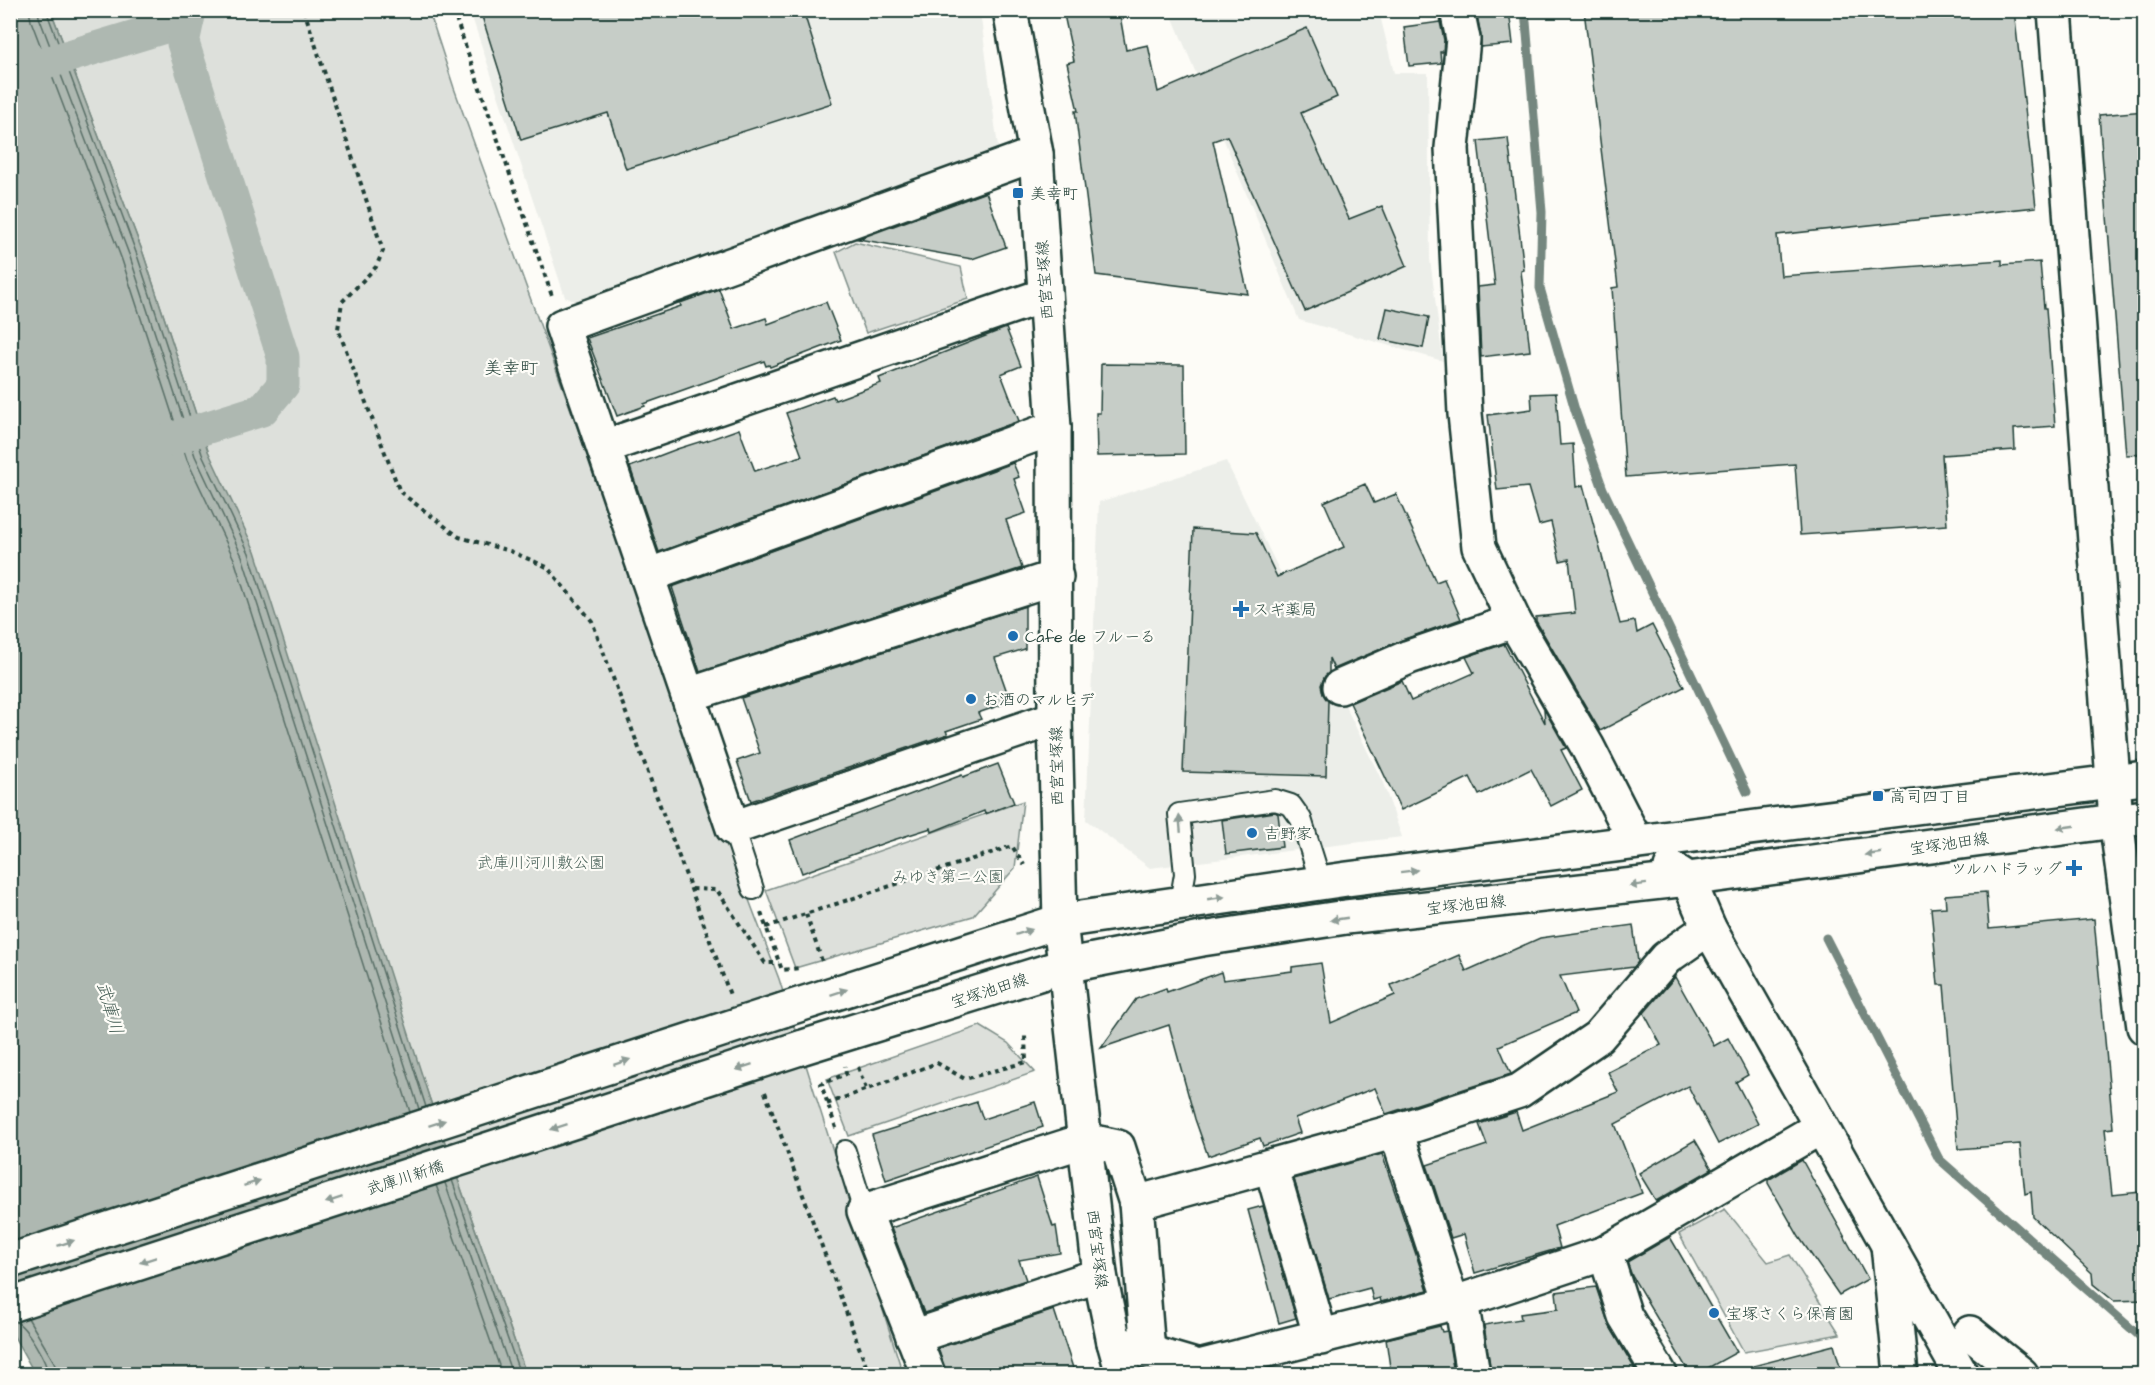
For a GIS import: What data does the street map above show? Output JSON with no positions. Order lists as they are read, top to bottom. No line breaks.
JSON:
{"streets":{"street":["西宮宝塚線","宝塚池田線","武庫川新橋"]},"crossings":[["西宮宝塚線","宝塚池田線"],["宝塚池田線","武庫川新橋"]],"districts":["美幸町"],"water":["武庫川"],"parks":["武庫川河川敷公園","みゆき第ニ公園"],"places":{"transit":["美幸町","高司四丁目"],"health":["スギ薬局","ツルハドラッグ"],"other":["Cafe de フルーる","お酒のマルヒデ","吉野家","宝塚さくら保育園"]}}
